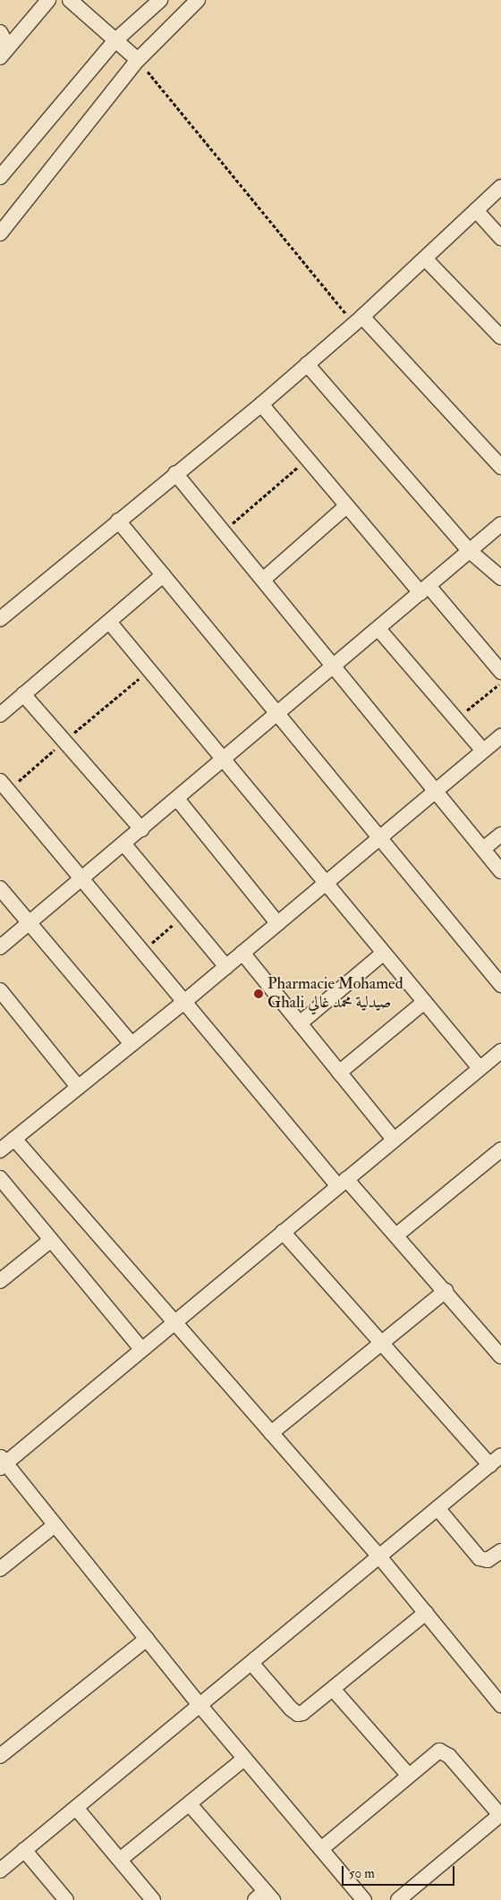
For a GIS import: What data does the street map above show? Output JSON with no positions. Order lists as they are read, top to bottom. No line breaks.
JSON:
{"places":["Pharmacie Mohamed Ghali صيدلية محمد غالي"],"scale_bar":"50 m"}
